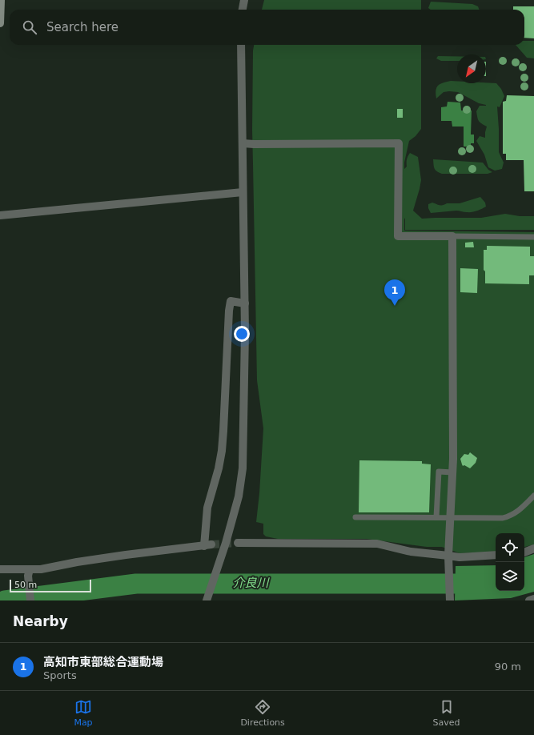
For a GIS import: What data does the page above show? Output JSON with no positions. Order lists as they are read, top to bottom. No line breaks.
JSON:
{"water":["介良川"],"scale_bar":"50 m","north":"bottom left","page":{"search":"Search here","pins":"1","scale":"50 m","heading":"Nearby","list":[{"mark":"1","name":"高知市東部総合運動場","note":"Sports","value":"90 m"}],"nav":["Map","Directions","Saved"]}}
